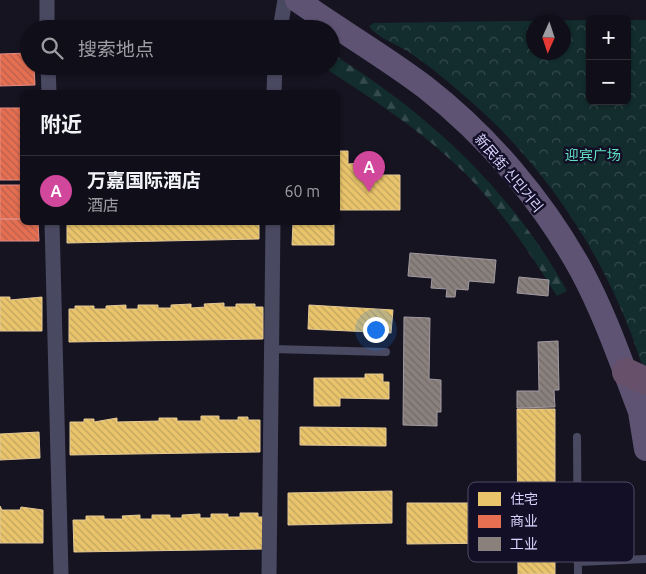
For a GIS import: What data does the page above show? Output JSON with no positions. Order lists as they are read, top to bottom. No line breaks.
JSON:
{"streets":{"main road":["新民街 신민거리"]},"parks":["迎宾广场"],"legend":["住宅","商业","工业"],"north":"bottom","page":{"map_buttons":["+","−"],"search":"搜索地点","heading":"附近","pins":"A","list":[{"mark":"A","name":"万嘉国际酒店","note":"酒店","value":"60 m"}]}}
